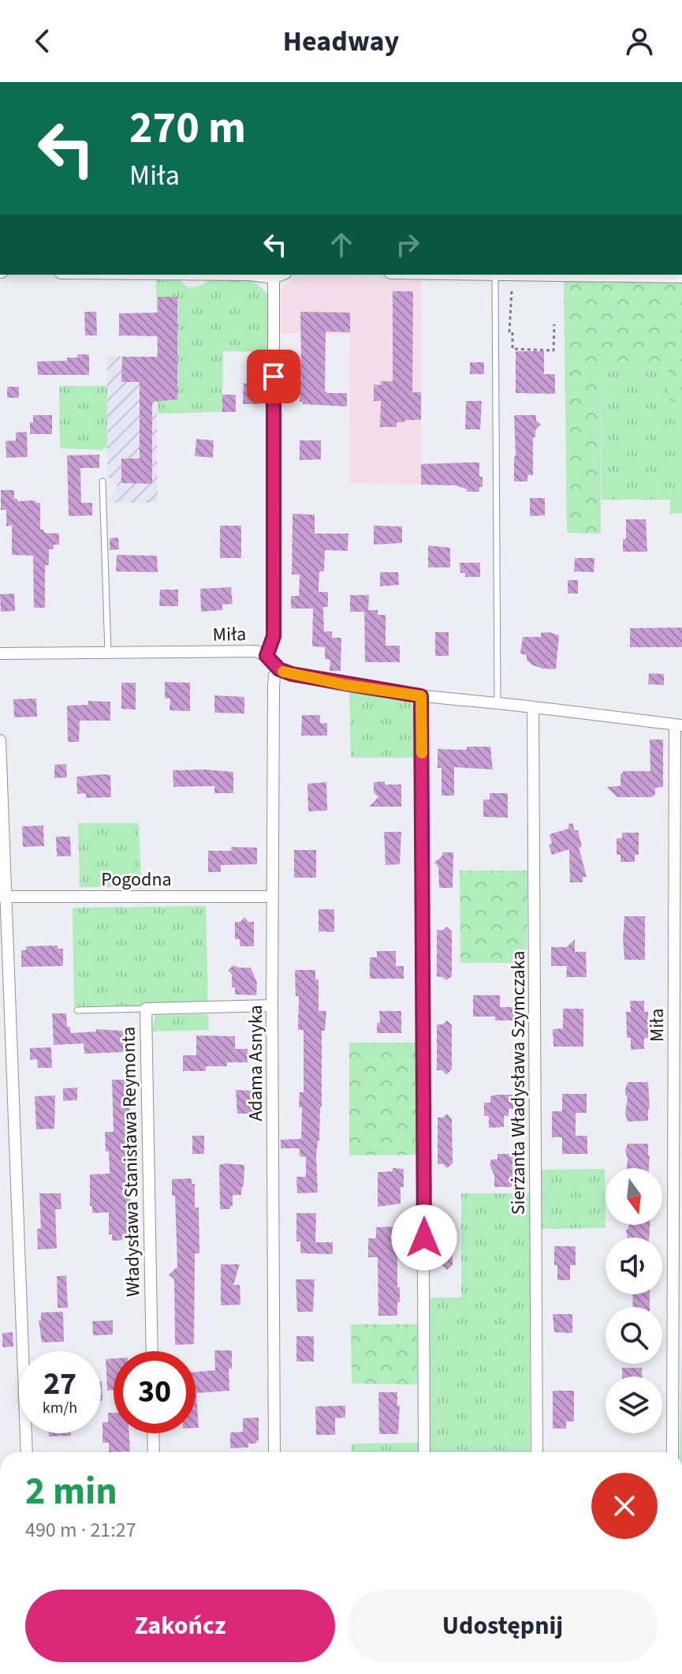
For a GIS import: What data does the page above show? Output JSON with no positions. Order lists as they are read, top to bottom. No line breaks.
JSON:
{"streets":{"street":["Miła","Pogodna","Adama Asnyka","Sierżanta Władysława Szymczaka","Władysława Stanisława Reymonta"]},"crossings":[["Miła","Adama Asnyka"],["Miła","Sierżanta Władysława Szymczaka"],["Pogodna","Adama Asnyka"],["Adama Asnyka","Władysława Stanisława Reymonta"]],"north":"bottom","page":{"header":"Headway","turn":["270 m","Miła"],"speed":"27 km/h","limit":"30","heading":["2 min","490 m · 21:27"],"buttons":["Zakończ","Udostępnij"]}}
